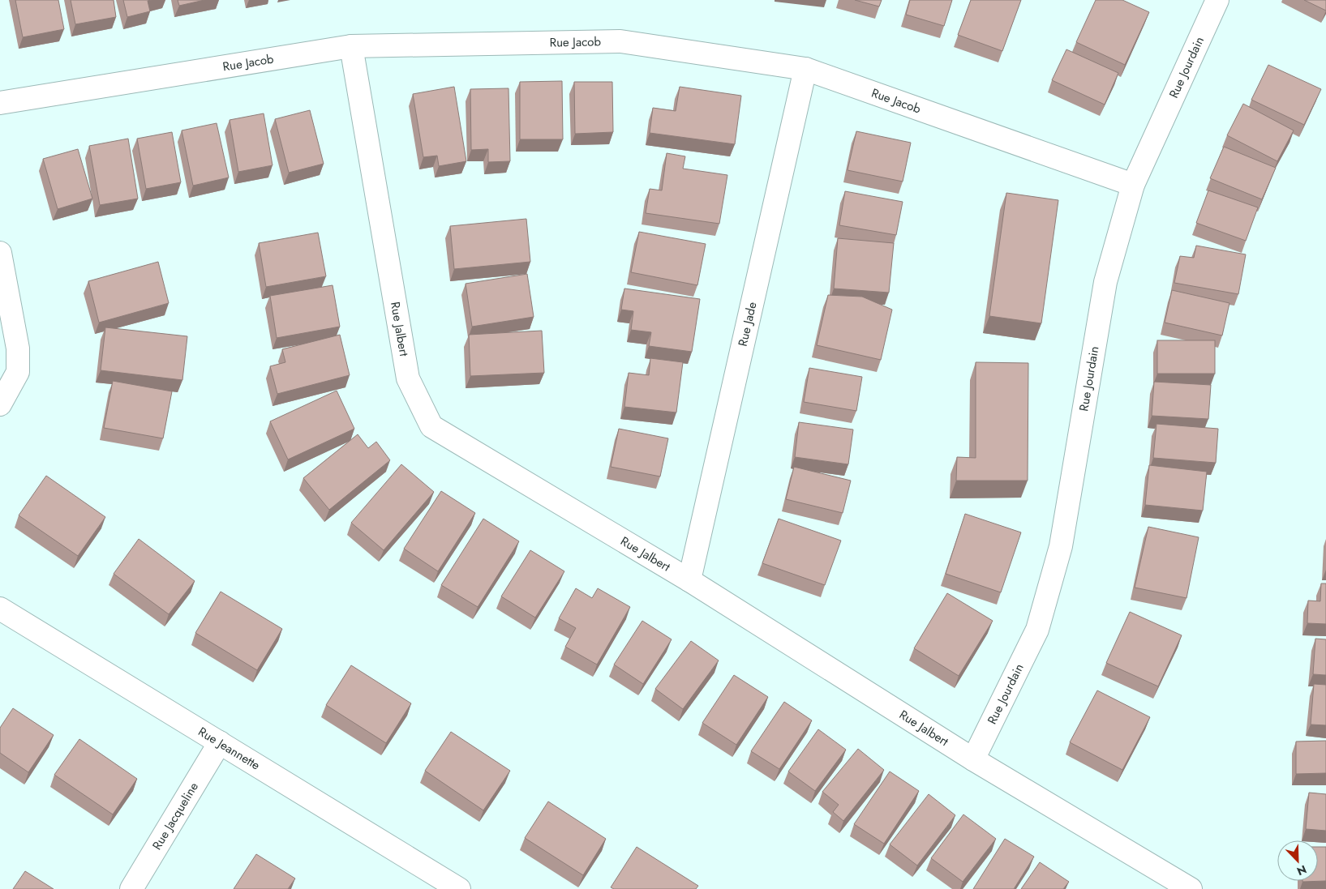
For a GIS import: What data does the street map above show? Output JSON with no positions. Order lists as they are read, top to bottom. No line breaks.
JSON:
{"streets":{"street":["Rue Jacob","Rue Jourdain","Rue Jade","Rue Jalbert","Rue Jeannette","Rue Jacqueline"]},"crossings":[["Rue Jacob","Rue Jourdain"],["Rue Jacob","Rue Jade"],["Rue Jacob","Rue Jalbert"],["Rue Jourdain","Rue Jalbert"],["Rue Jade","Rue Jalbert"],["Rue Jeannette","Rue Jacqueline"]],"north":"bottom right"}
